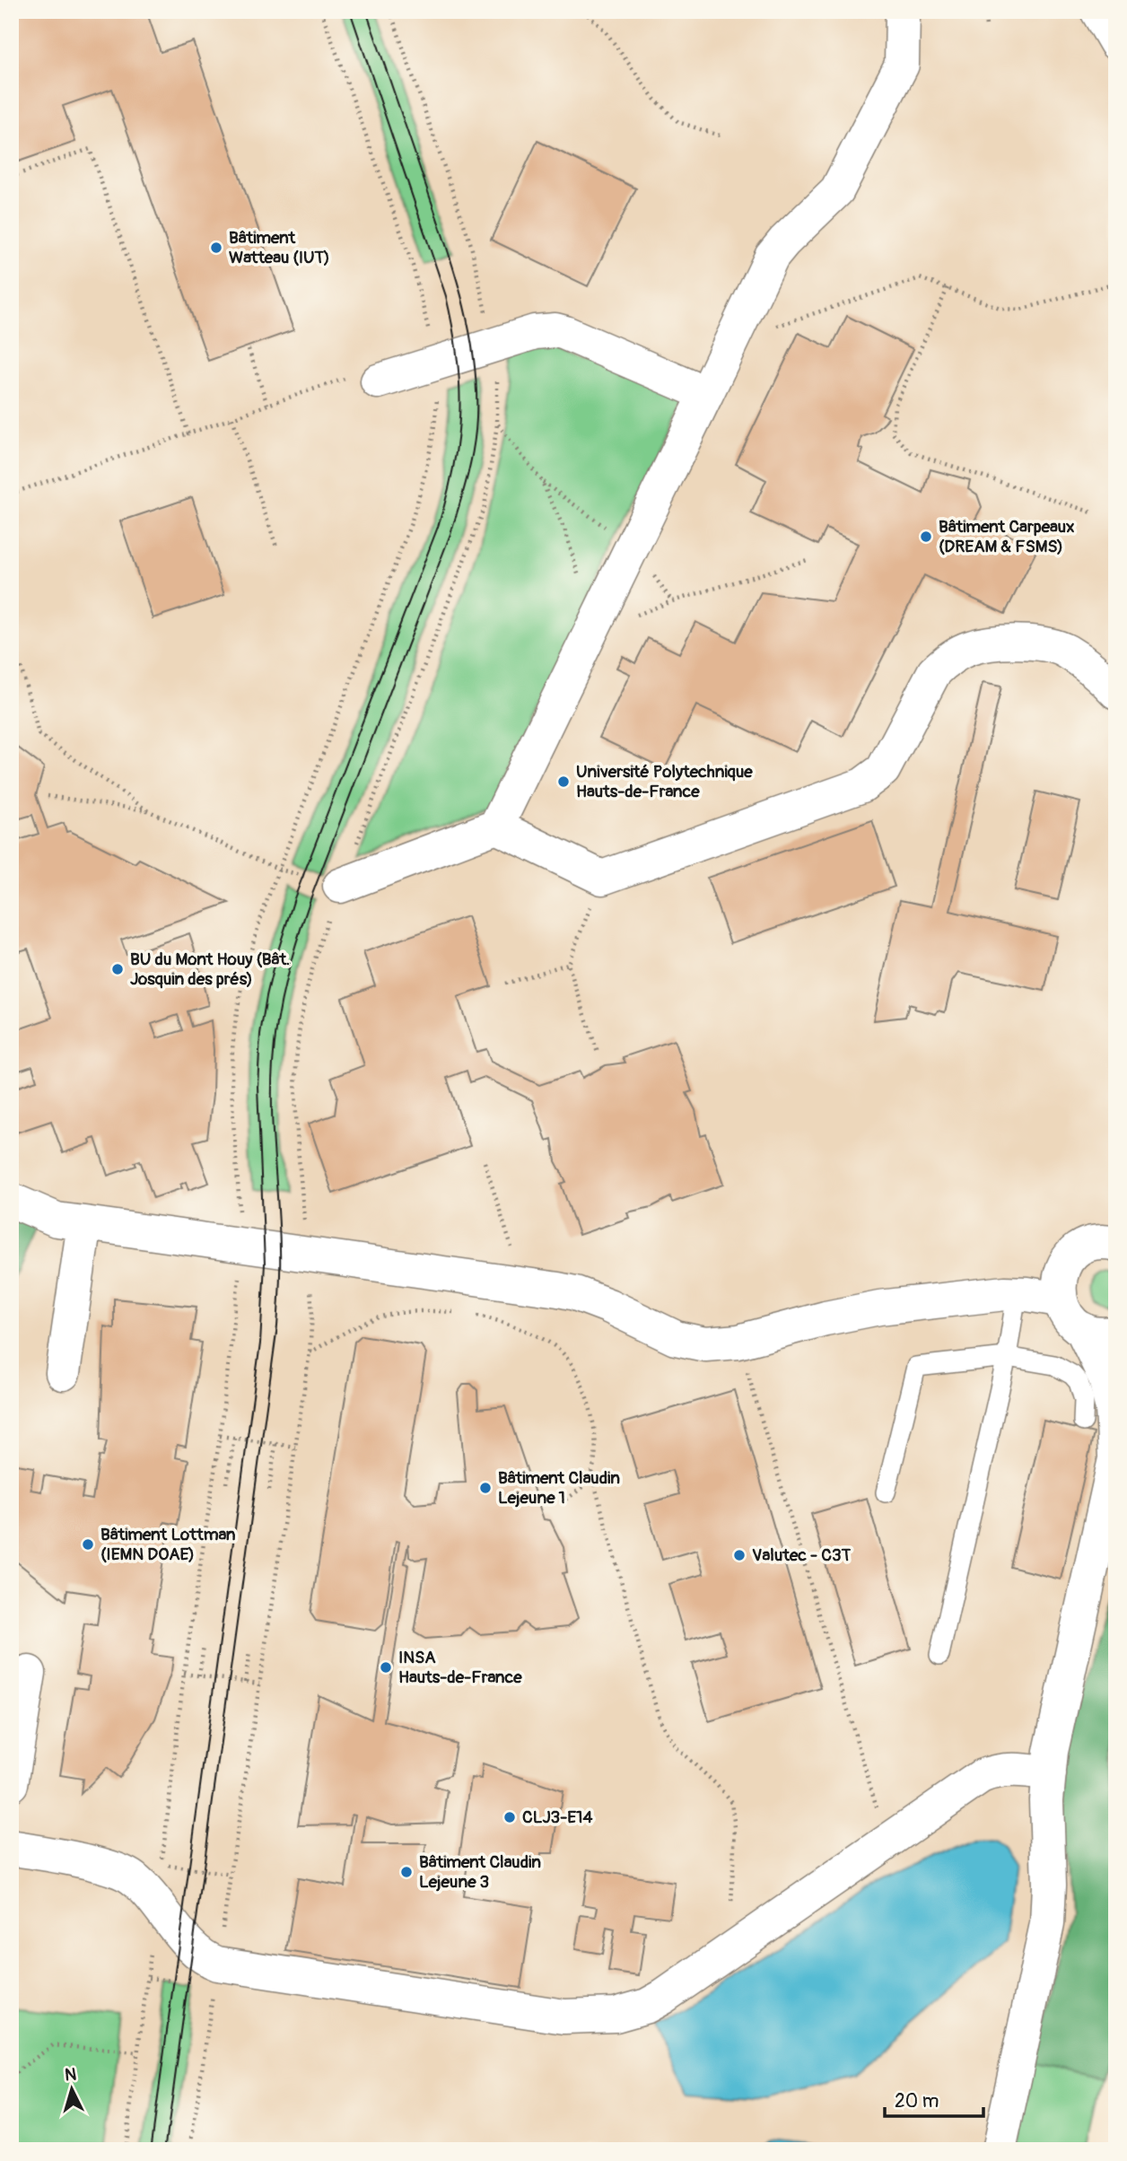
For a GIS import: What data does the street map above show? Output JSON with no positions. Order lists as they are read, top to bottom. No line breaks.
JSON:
{"places":["Bâtiment Watteau (IUT)","Bâtiment Carpeaux (DREAM & FSMS)","Université Polytechnique Hauts-de-France","BU du Mont Houy (Bât. Josquin des prés)","Bâtiment Claudin Lejeune 1","Bâtiment Lottman (IEMN DOAE)","Valutec - C3T","INSA Hauts-de-France","CLJ3-E14","Bâtiment Claudin Lejeune 3"],"scale_bar":"20 m","north":"top"}
